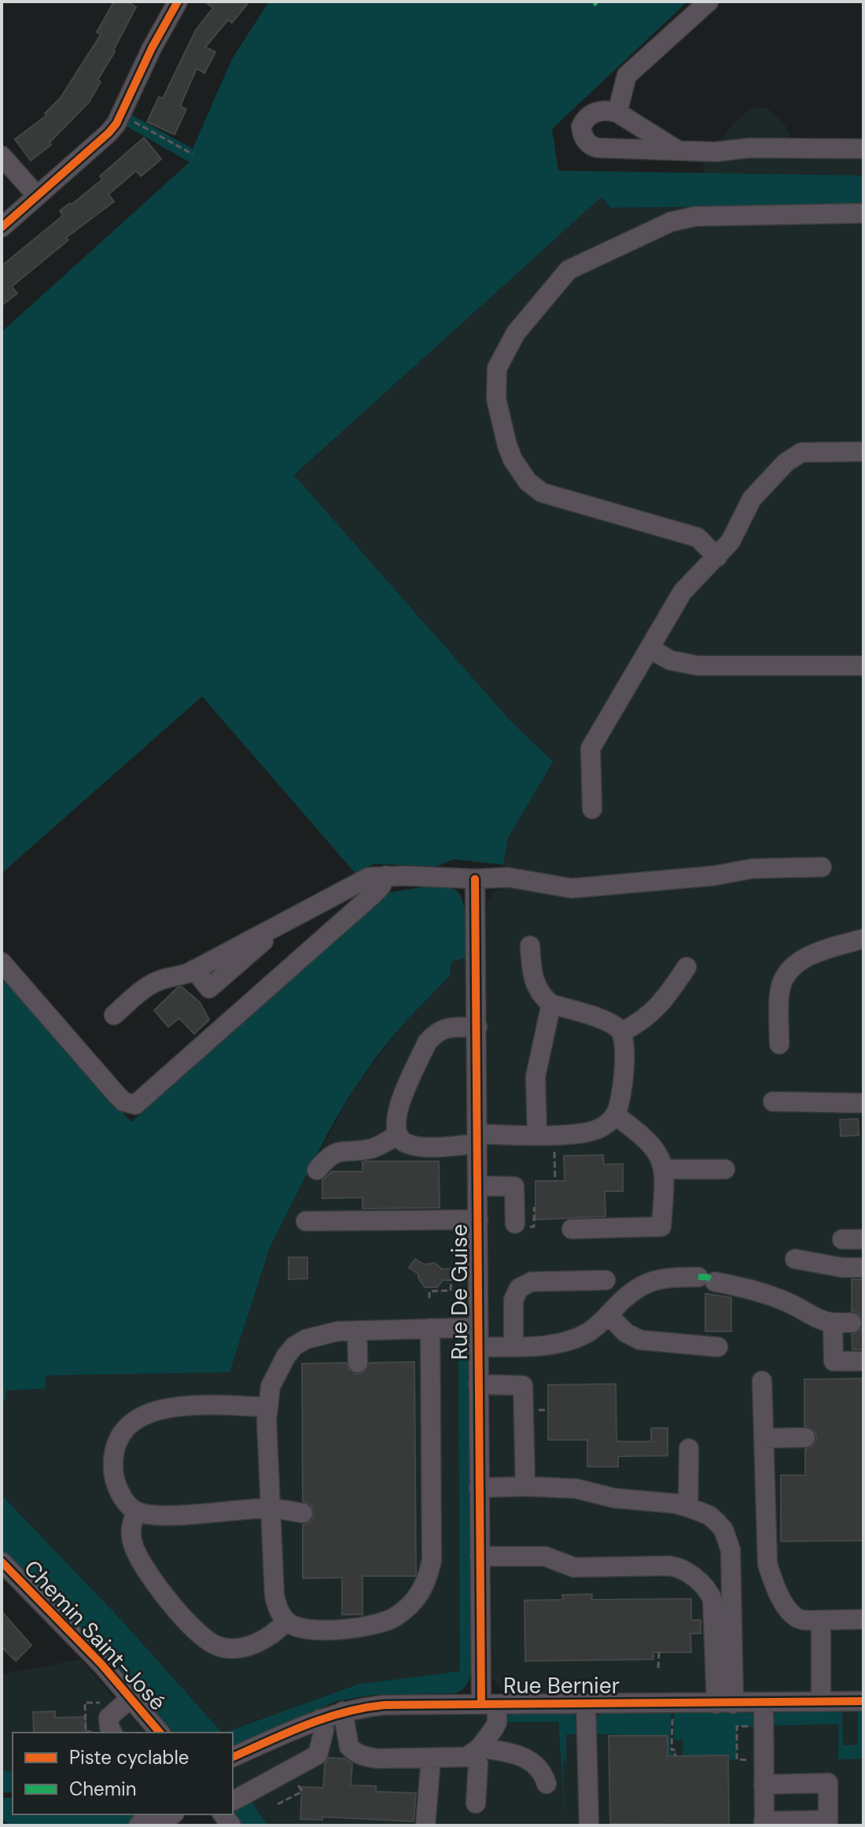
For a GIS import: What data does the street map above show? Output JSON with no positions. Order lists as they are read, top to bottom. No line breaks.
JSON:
{"streets":{"street":["Rue De Guise","Chemin Saint-José","Rue Bernier"]},"crossings":[["Rue De Guise","Rue Bernier"]],"legend":["Piste cyclable","Chemin"]}
